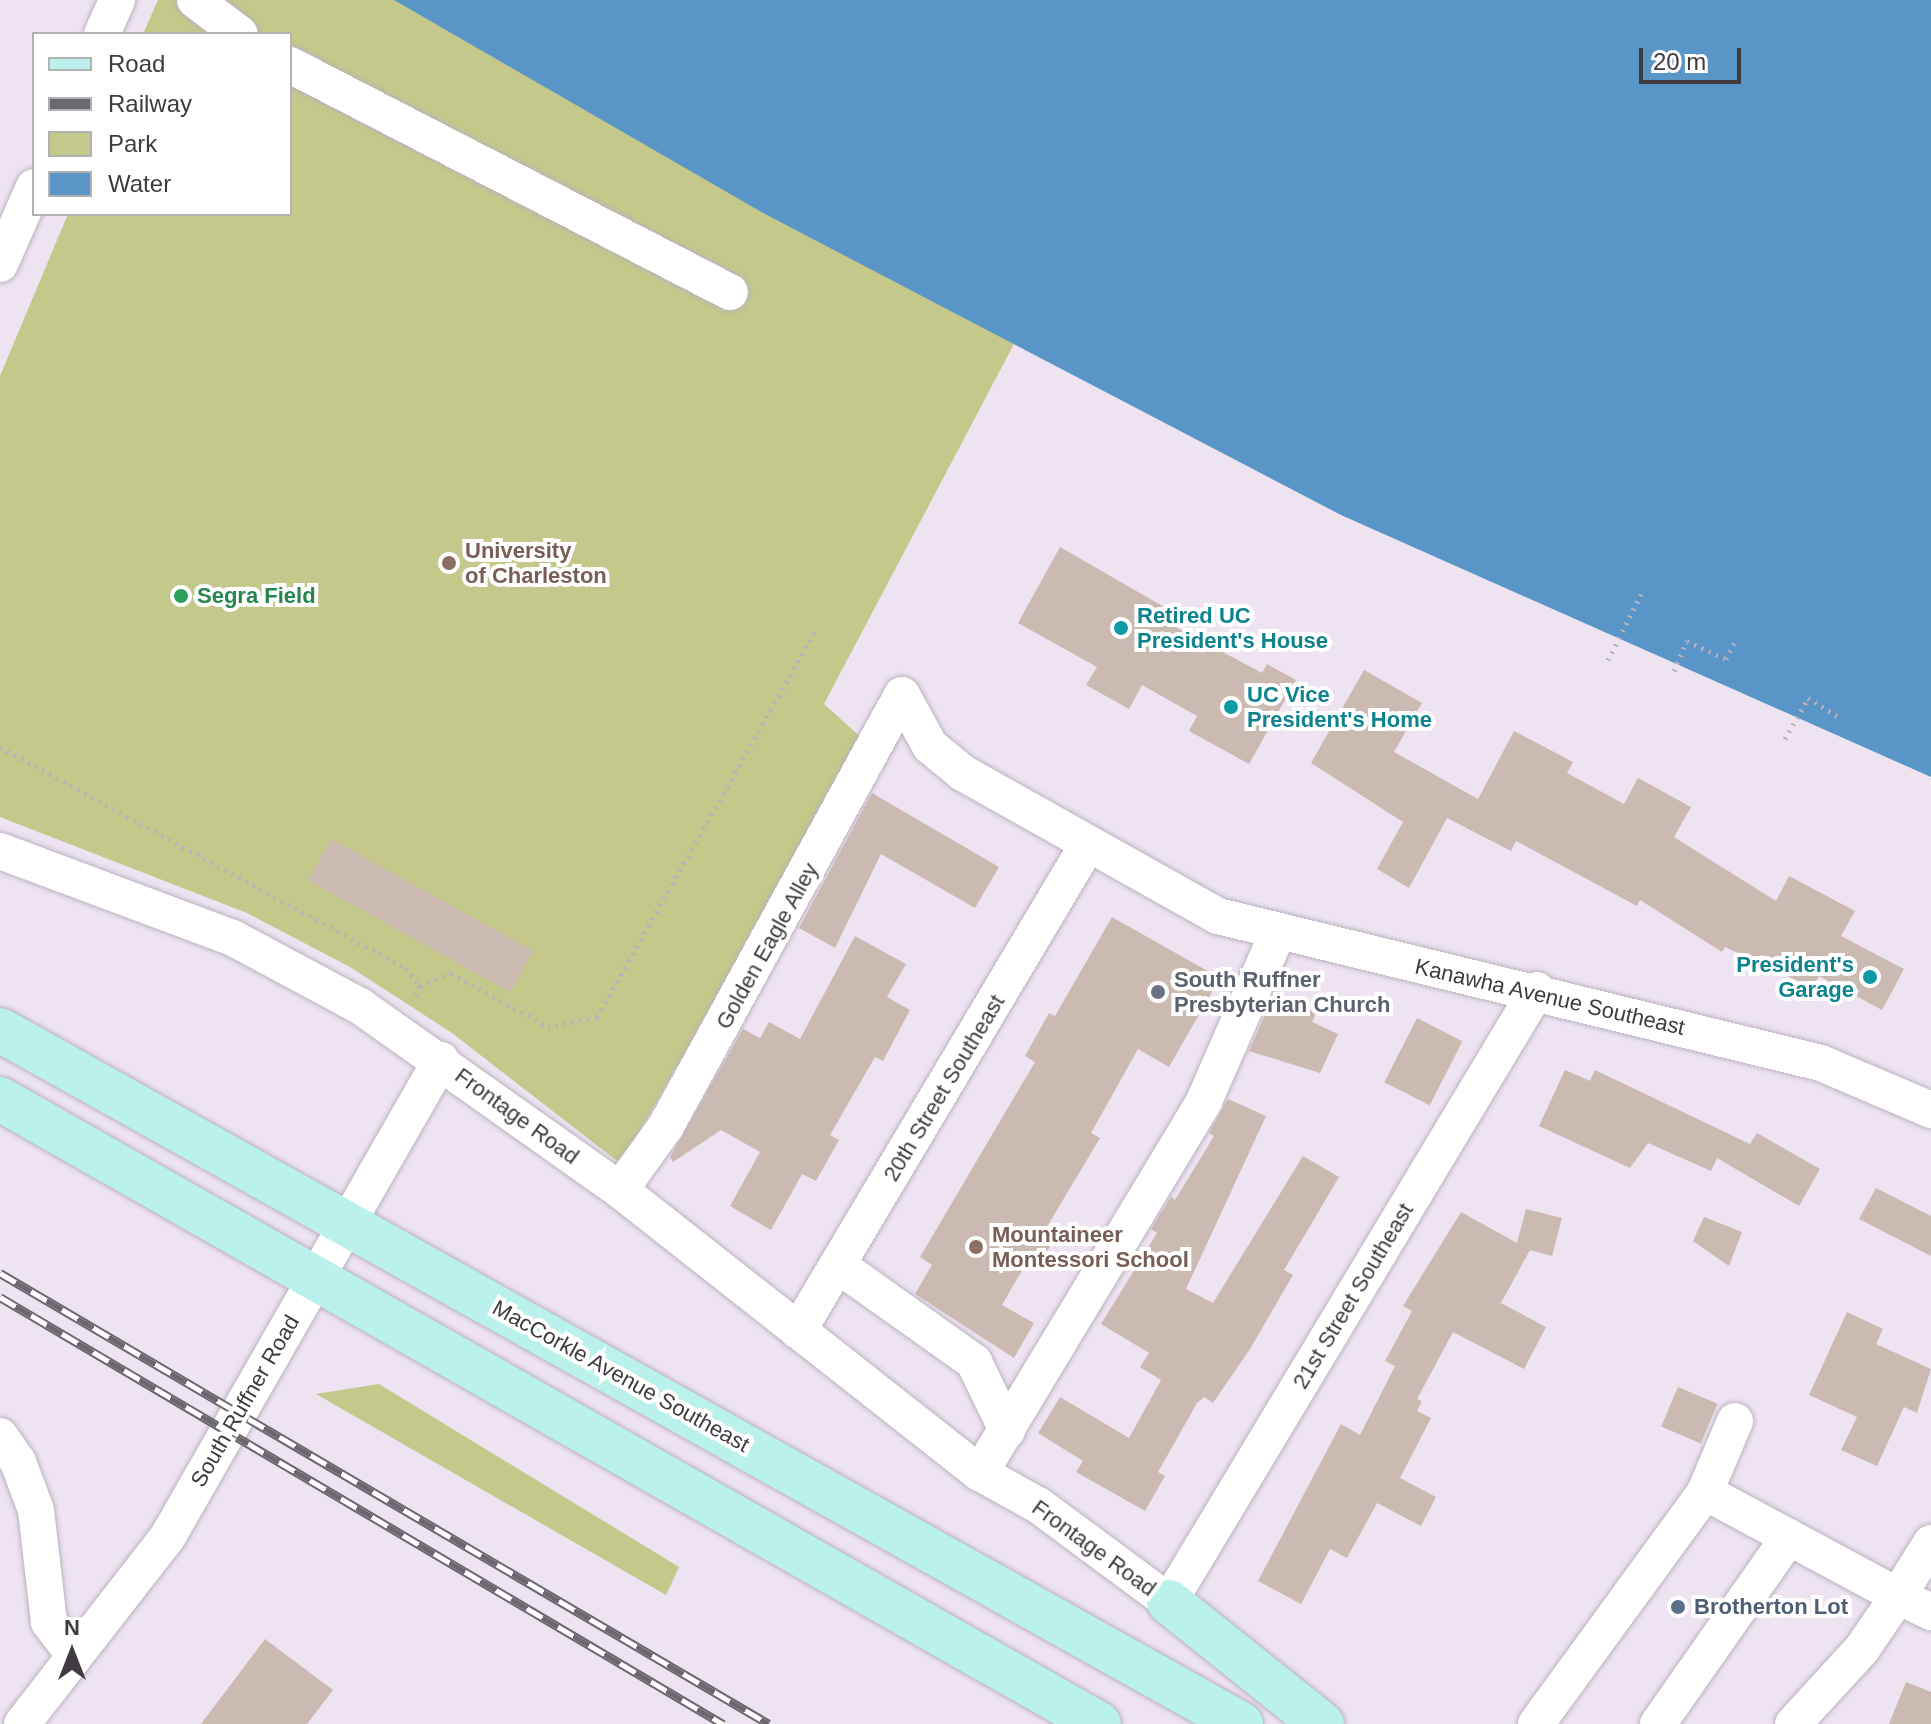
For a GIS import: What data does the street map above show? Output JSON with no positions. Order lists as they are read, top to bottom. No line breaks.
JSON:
{"streets":{"main road":["MacCorkle Avenue Southeast"],"street":["Golden Eagle Alley","Kanawha Avenue Southeast","20th Street Southeast","Frontage Road","21st Street Southeast","South Ruffner Road"]},"crossings":[["Golden Eagle Alley","Kanawha Avenue Southeast"],["Golden Eagle Alley","Frontage Road"],["Kanawha Avenue Southeast","20th Street Southeast"],["Kanawha Avenue Southeast","21st Street Southeast"],["20th Street Southeast","Frontage Road"],["Frontage Road","21st Street Southeast"],["Frontage Road","South Ruffner Road"],["MacCorkle Avenue Southeast","South Ruffner Road"]],"places":["University of Charleston","Segra Field","Retired UC President's House","UC Vice President's Home","President's Garage","South Ruffner Presbyterian Church","Mountaineer Montessori School","Brotherton Lot"],"legend":["Road","Railway","Park","Water"],"scale_bar":"20 m","north":"top"}
